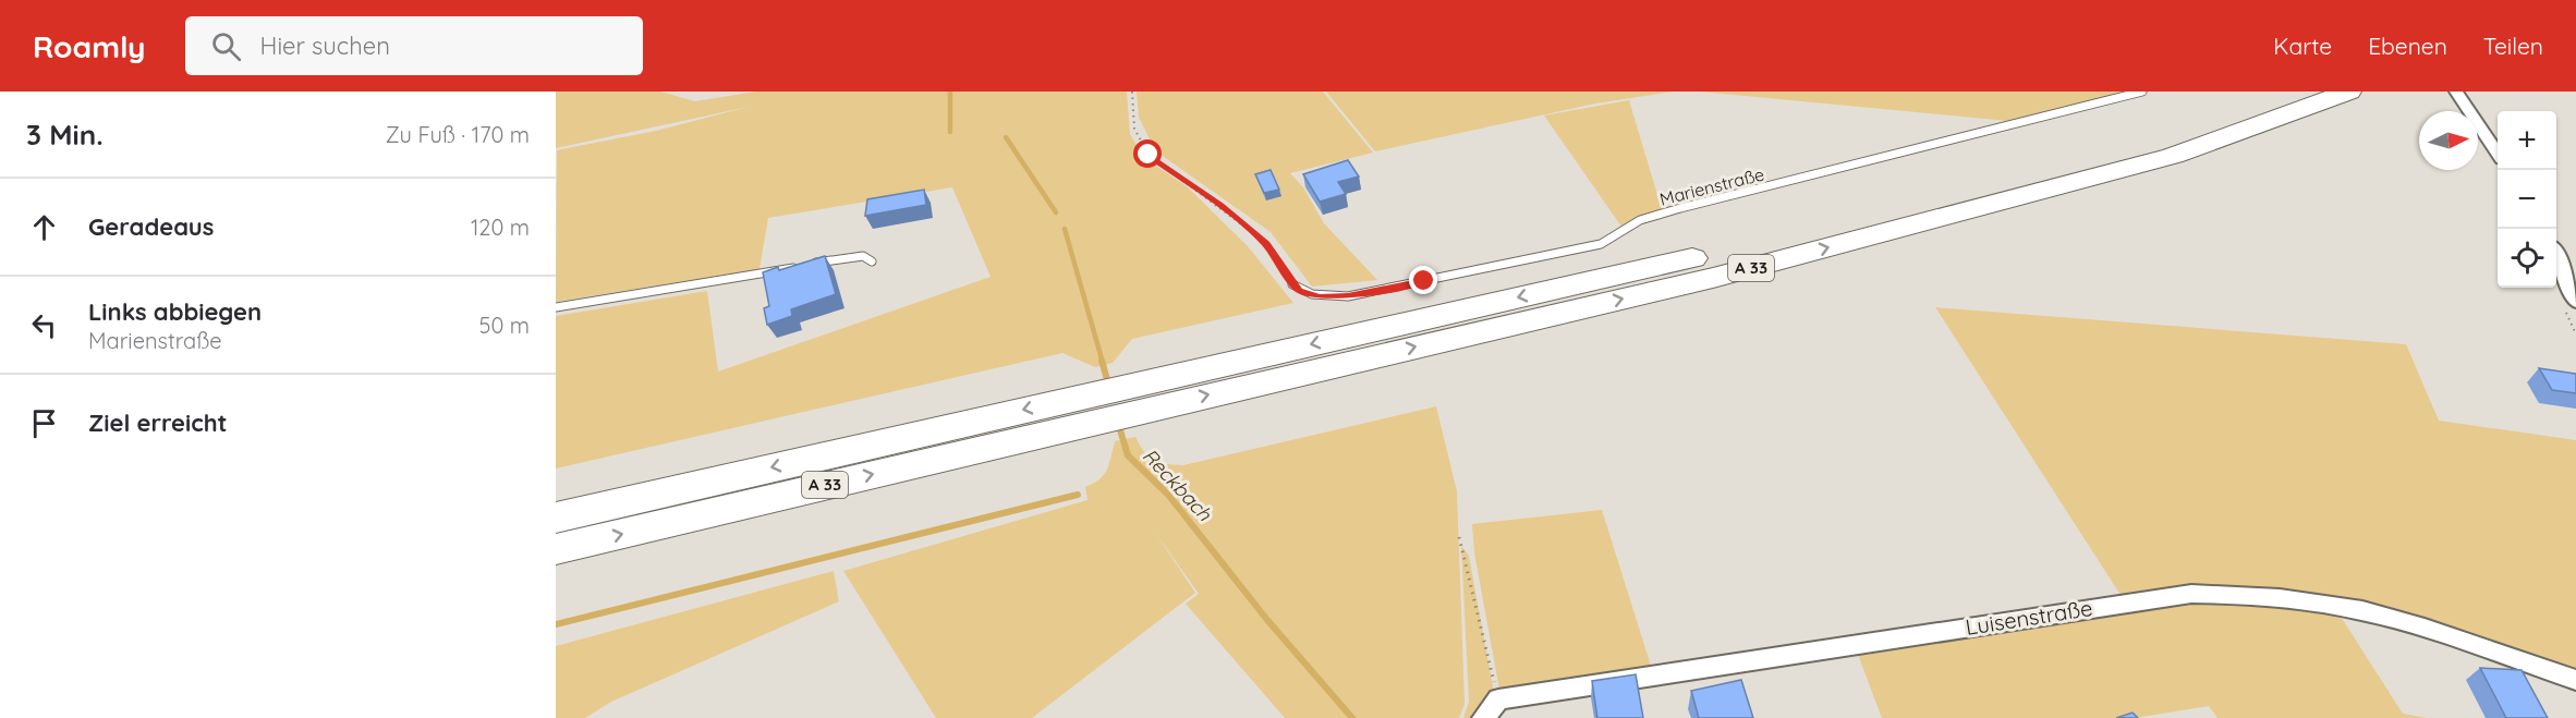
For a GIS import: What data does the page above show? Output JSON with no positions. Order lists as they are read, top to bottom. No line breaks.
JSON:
{"streets":{"highway":["A 33"],"street":["Luisenstraße"],"lane":["Marienstraße"]},"water":["Reckbach"],"north":"right","page":{"header":"Roamly","search":"Hier suchen","nav":["Karte","Ebenen","Teilen"],"heading":["3 Min.","Zu Fuß · 170 m"],"map_buttons":["+","−"],"list":[["Geradeaus","120 m"],["Links abbiegen","Marienstraße","50 m"],"Ziel erreicht"]}}
